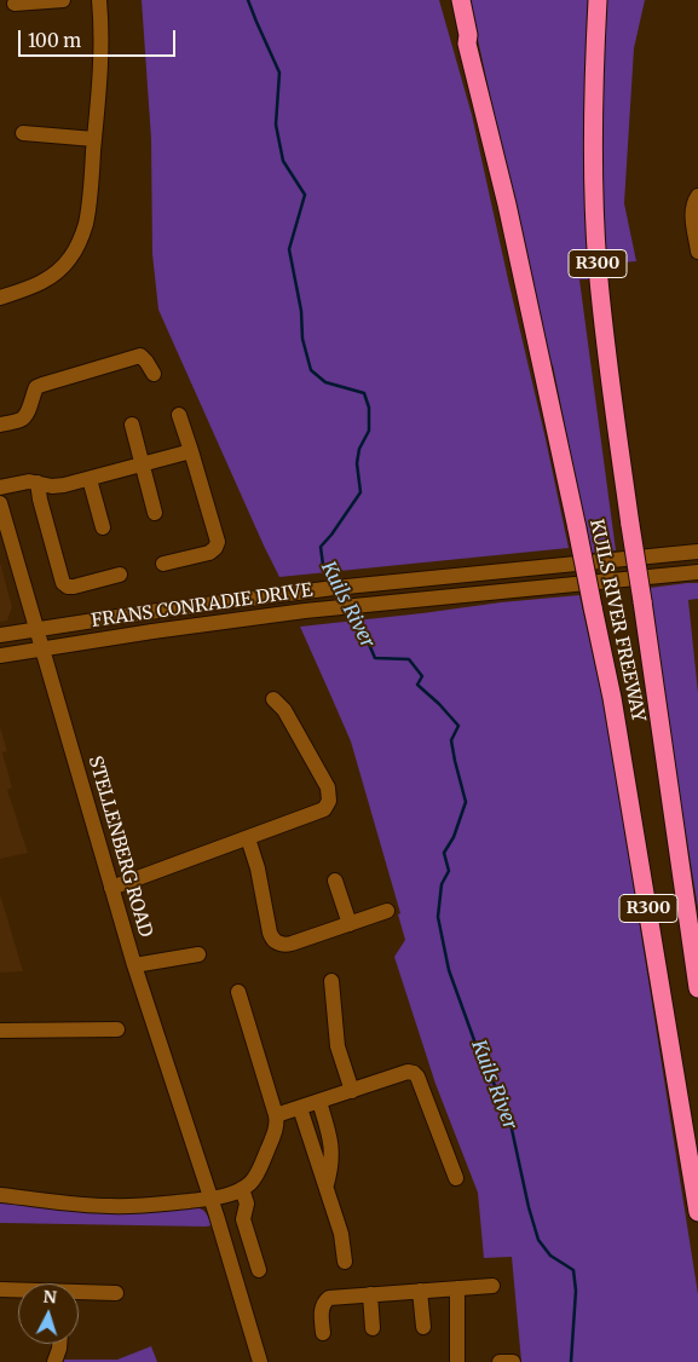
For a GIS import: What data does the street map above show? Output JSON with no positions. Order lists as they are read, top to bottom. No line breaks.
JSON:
{"streets":{"highway":["R300","KUILS RIVER FREEWAY"],"street":["FRANS CONRADIE DRIVE","STELLENBERG ROAD"]},"crossings":[["FRANS CONRADIE DRIVE","STELLENBERG ROAD"]],"water":["Kuils River"],"scale_bar":"100 m","north":"top"}
